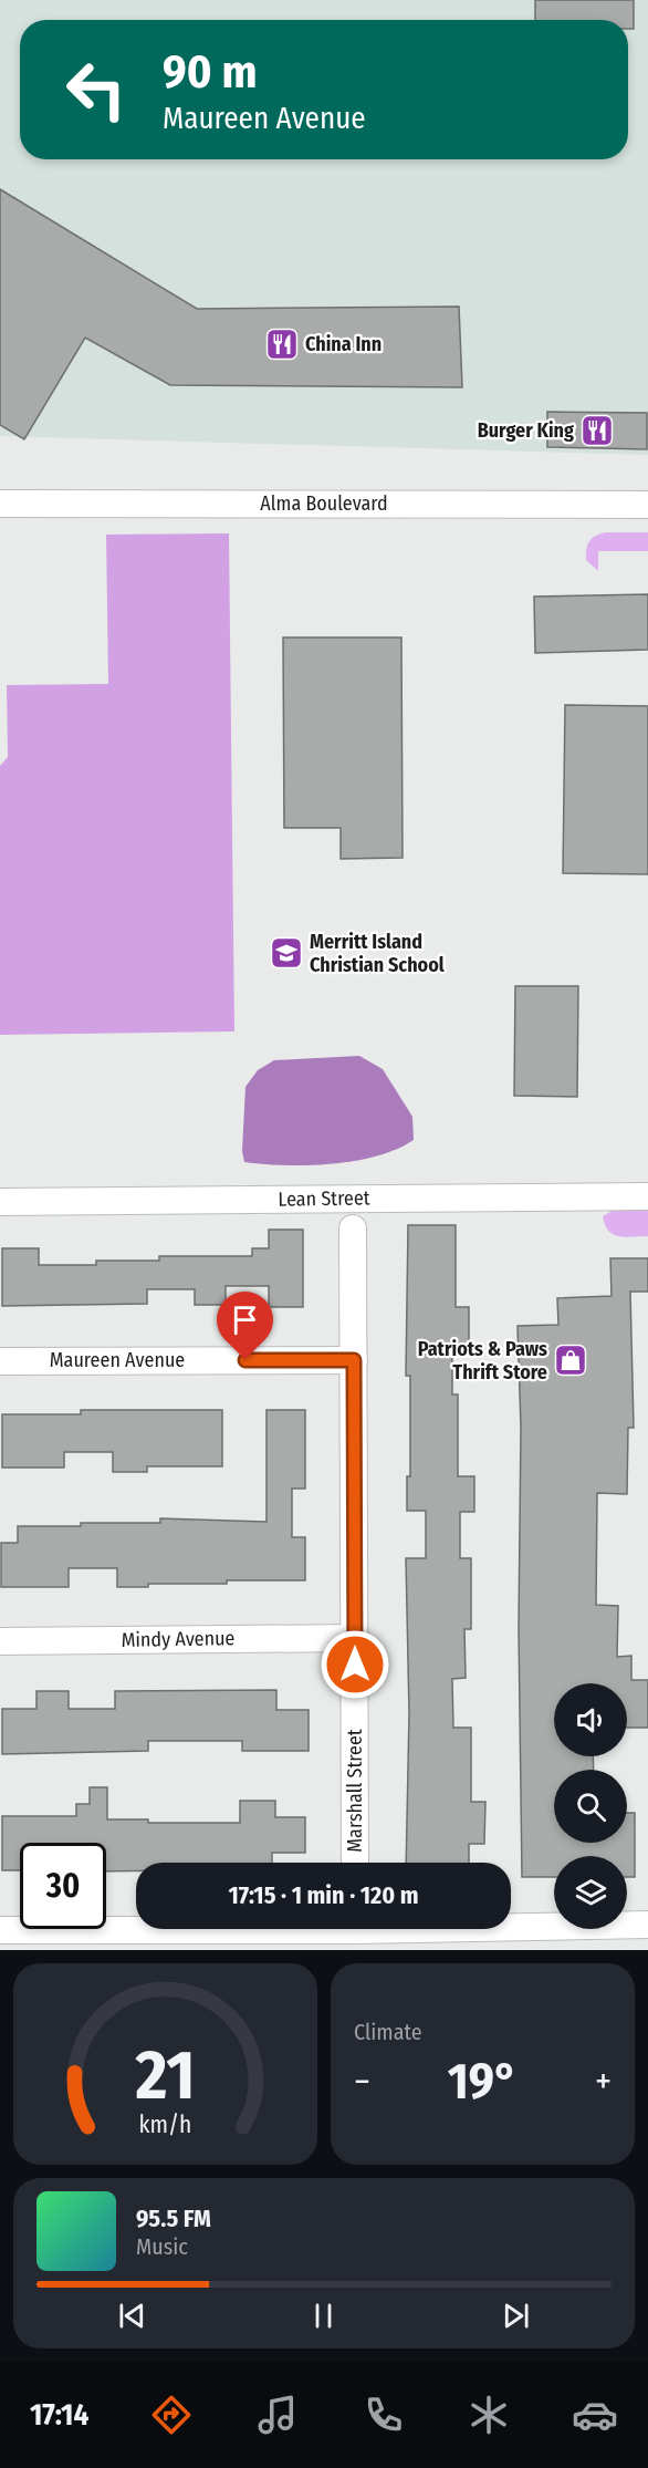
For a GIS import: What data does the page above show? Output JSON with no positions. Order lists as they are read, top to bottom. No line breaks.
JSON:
{"streets":{"street":["Alma Boulevard","Lean Street","Maureen Avenue","Mindy Avenue","Marshall Street"]},"crossings":[["Maureen Avenue","Marshall Street"],["Mindy Avenue","Marshall Street"]],"places":{"restaurant":["China Inn","Burger King"],"school or university":["Merritt Island Christian School"],"shop":["Patriots & Paws Thrift Store"]},"page":{"turn":["90 m","Maureen Avenue"],"limit":"30","trip":"17:15 · 1 min · 120 m","tile":"Climate","heat":["−","19°","+"],"song":["95.5 FM","Music"],"tabs":"17:14","gauge":["21","km/h"]}}
